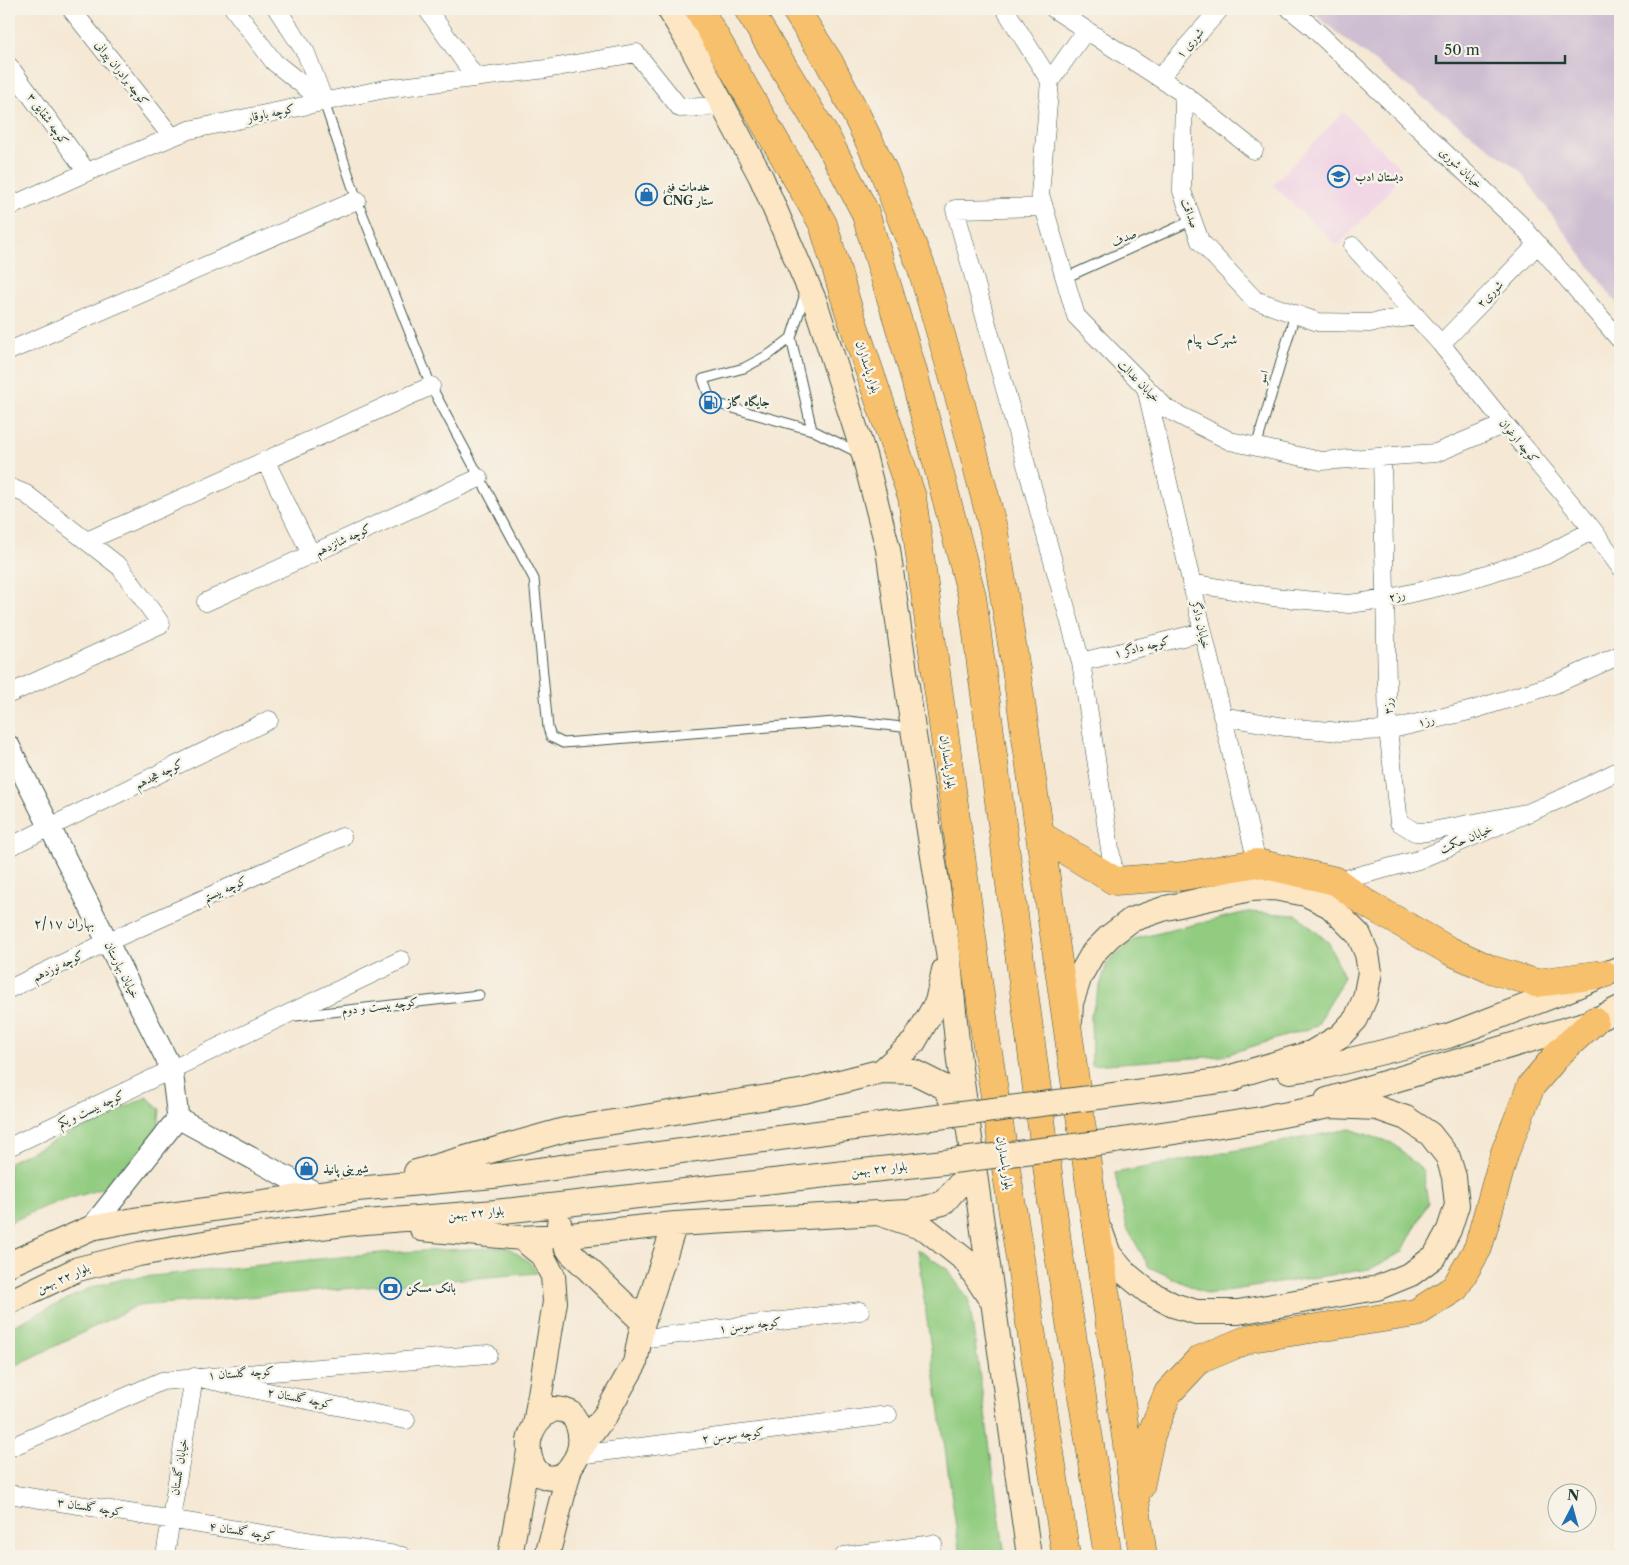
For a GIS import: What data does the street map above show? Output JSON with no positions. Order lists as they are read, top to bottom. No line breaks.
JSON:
{"streets":{"main road":["بلوار پاسداران","بلوار ۲۲ بهمن"],"street":["شوری ۱","کوچه برادران پیرانی","کوچه باوقار","کوچه شقایق ۳","خیابان شوری","صداقت","شوری۲","خیابان عدالت","کوچه ارغوان","کوچه شانزدهم","رز۲","خیابان دادگر","کوچه دادگر ۱","رز۳","رز۱","کوچه هجدهم","خیابان حکمت","کوچه بیستم","کوچه نوزدهم","خیابان بهارستان","کوچه بیست و دوم","کوچه بیست و یکم","کوچه سوسن ۱","کوچه گلستان ۱","کوچه گلستان ۲","کوچه سوسن ۲","خیابان گلستان","کوچه گلستان ۳","کوچه گلستان ۴"],"lane":["صدف","اسو"]},"crossings":[["کوچه برادران پیرانی","کوچه باوقار"],["کوچه باوقار","کوچه شقایق ۳"],["خیابان شوری","شوری۲"],["صداقت","صدف"],["صداقت","اسو"],["صداقت","کوچه ارغوان"],["صدف","خیابان عدالت"],["شوری۲","کوچه ارغوان"],["اسو","خیابان عدالت"],["خیابان عدالت","کوچه ارغوان"],["خیابان عدالت","خیابان دادگر"],["خیابان عدالت","رز۳"],["کوچه ارغوان","رز۲"],["رز۲","خیابان دادگر"],["رز۲","رز۳"],["خیابان دادگر","کوچه دادگر ۱"],["خیابان دادگر","رز۱"],["رز۳","رز۱"],["رز۳","خیابان حکمت"],["کوچه هجدهم","خیابان بهارستان"],["کوچه بیستم","کوچه نوزدهم"],["کوچه بیستم","خیابان بهارستان"],["کوچه نوزدهم","خیابان بهارستان"],["خیابان بهارستان","کوچه بیست و دوم"],["خیابان بهارستان","کوچه بیست و یکم"],["کوچه بیست و دوم","کوچه بیست و یکم"],["کوچه گلستان ۱","کوچه گلستان ۲"],["کوچه گلستان ۱","خیابان گلستان"],["کوچه گلستان ۲","خیابان گلستان"],["خیابان گلستان","کوچه گلستان ۳"],["خیابان گلستان","کوچه گلستان ۴"],["کوچه گلستان ۳","کوچه گلستان ۴"]],"districts":["شهرک پیام","۲/۱۷ بهاران"],"places":{"school or university":["دبستان ادب"],"shop":["خدمات فنی‌ CNG ستار","شیرینی پانیذ"],"fuel station":["جایگاه گاز"],"bank":["بانک مسکن"]},"scale_bar":"50 m","north":"top"}
